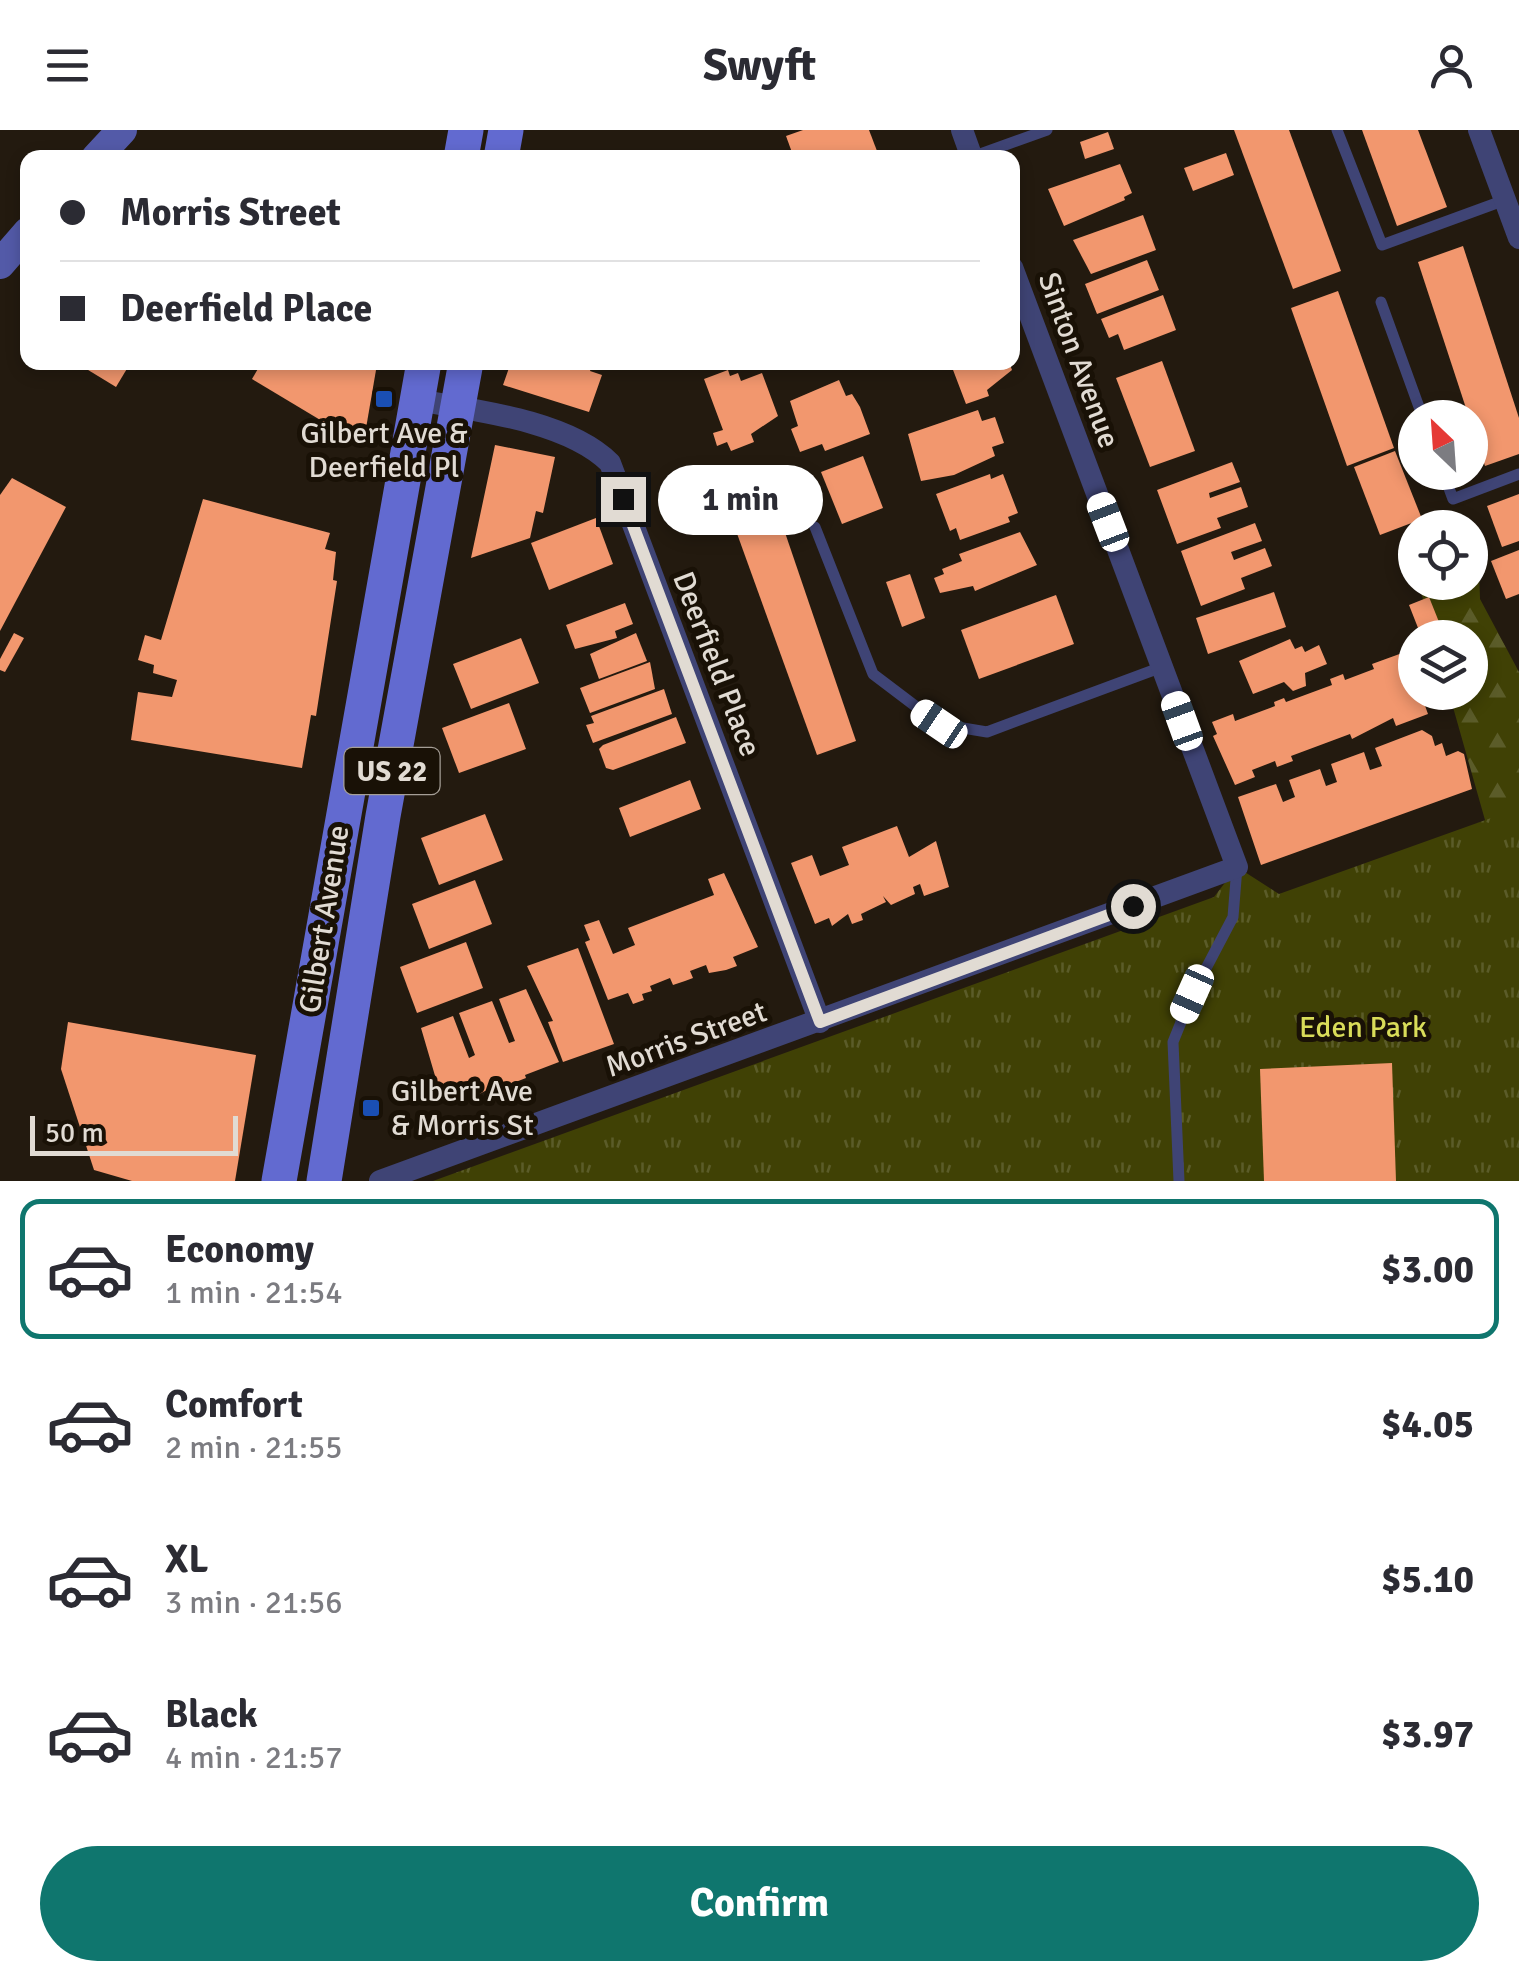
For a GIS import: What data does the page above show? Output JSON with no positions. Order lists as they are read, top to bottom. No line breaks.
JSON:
{"streets":{"main road":["US 22","Gilbert Avenue"],"street":["Sinton Avenue","Deerfield Place","Morris Street"]},"crossings":[["Sinton Avenue","Morris Street"],["Deerfield Place","Gilbert Avenue"],["Deerfield Place","Morris Street"]],"parks":["Eden Park"],"places":{"transit":["Gilbert Ave & Deerfield Pl","Gilbert Ave & Morris St"]},"scale_bar":"50 m","north":"top left","page":{"header":"Swyft","banner":["Morris Street","Deerfield Place"],"bubble":"1 min","scale":"50 m","list":[{"name":"Economy","note":"1 min · 21:54","value":"$3.00"},{"name":"Comfort","note":"2 min · 21:55","value":"$4.05"},{"name":"XL","note":"3 min · 21:56","value":"$5.10"},{"name":"Black","note":"4 min · 21:57","value":"$3.97"}],"buttons":"Confirm"}}
